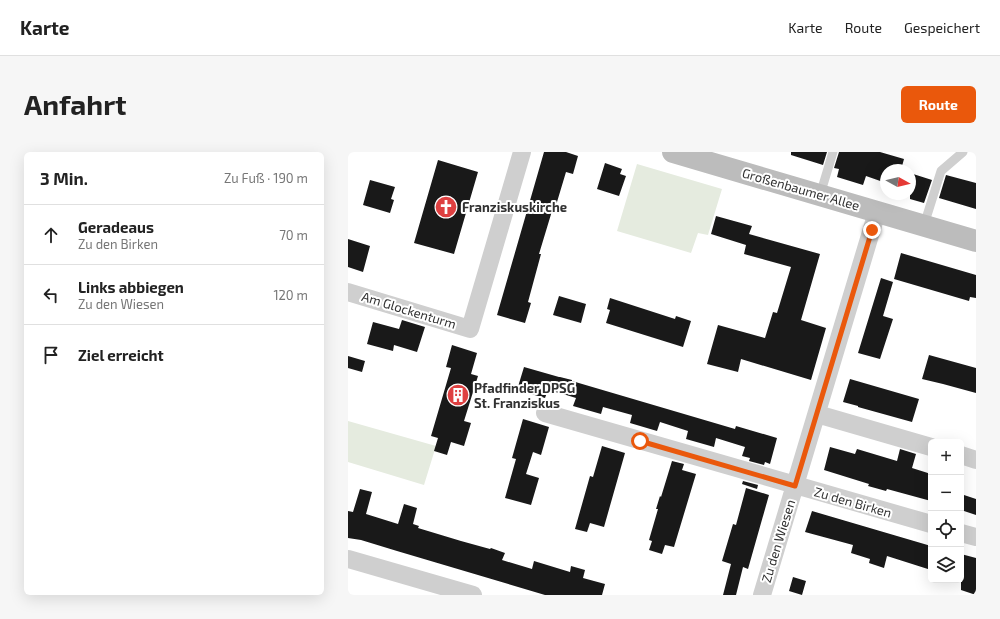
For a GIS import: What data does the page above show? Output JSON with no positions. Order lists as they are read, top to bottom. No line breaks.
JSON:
{"streets":{"main road":["Großenbaumer Allee"],"street":["Am Glockenturm","Zu den Birken","Zu den Wiesen"]},"crossings":[["Großenbaumer Allee","Zu den Wiesen"],["Zu den Birken","Zu den Wiesen"]],"places":{"church":["Franziskuskirche"],"building":["Pfadfinder DPSG St. Franziskus"]},"north":"right","page":{"header":"Karte","nav":["Karte","Route","Gespeichert"],"buttons":"Route","title":"Anfahrt","heading":["3 Min.","Zu Fuß · 190 m"],"list":[["Geradeaus","Zu den Birken","70 m"],["Links abbiegen","Zu den Wiesen","120 m"],"Ziel erreicht"],"map_buttons":["+","−"]}}
